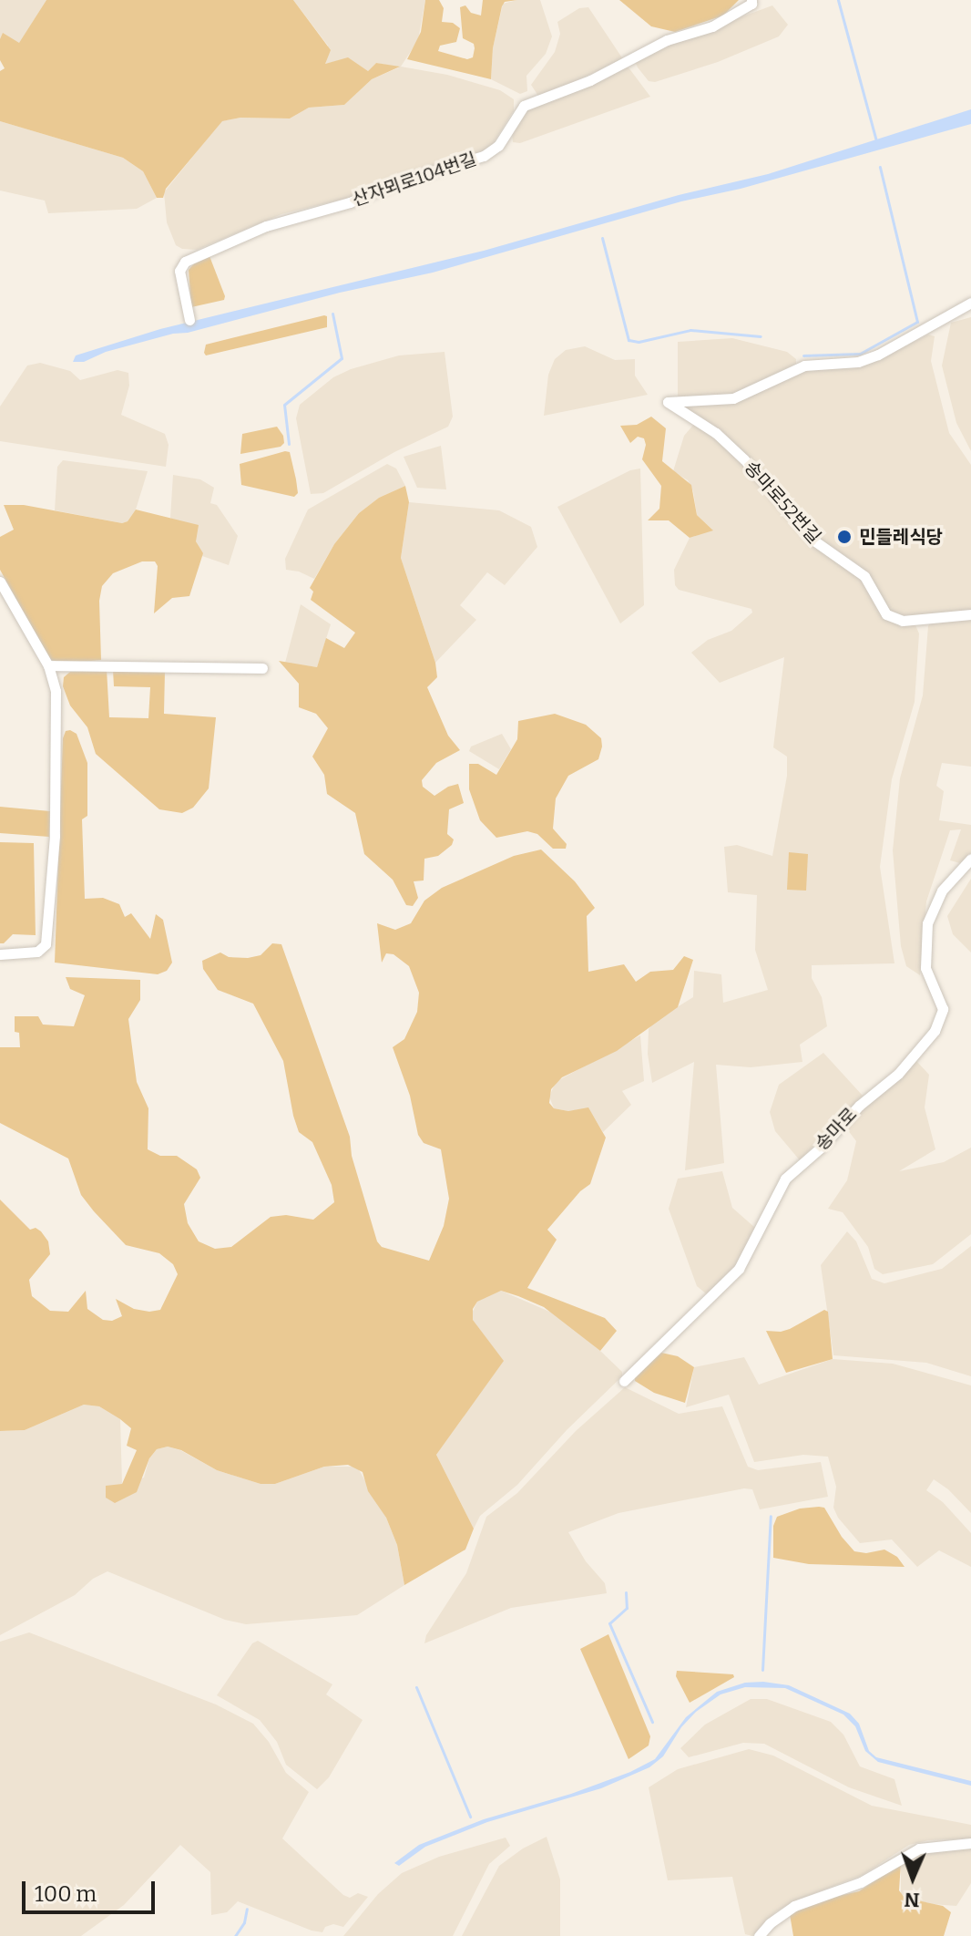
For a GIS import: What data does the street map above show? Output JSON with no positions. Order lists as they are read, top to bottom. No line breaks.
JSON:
{"streets":{"street":["산자뫼로104번길","송마로52번길","송마로"]},"places":["민들레식당"],"scale_bar":"100 m","north":"bottom"}
